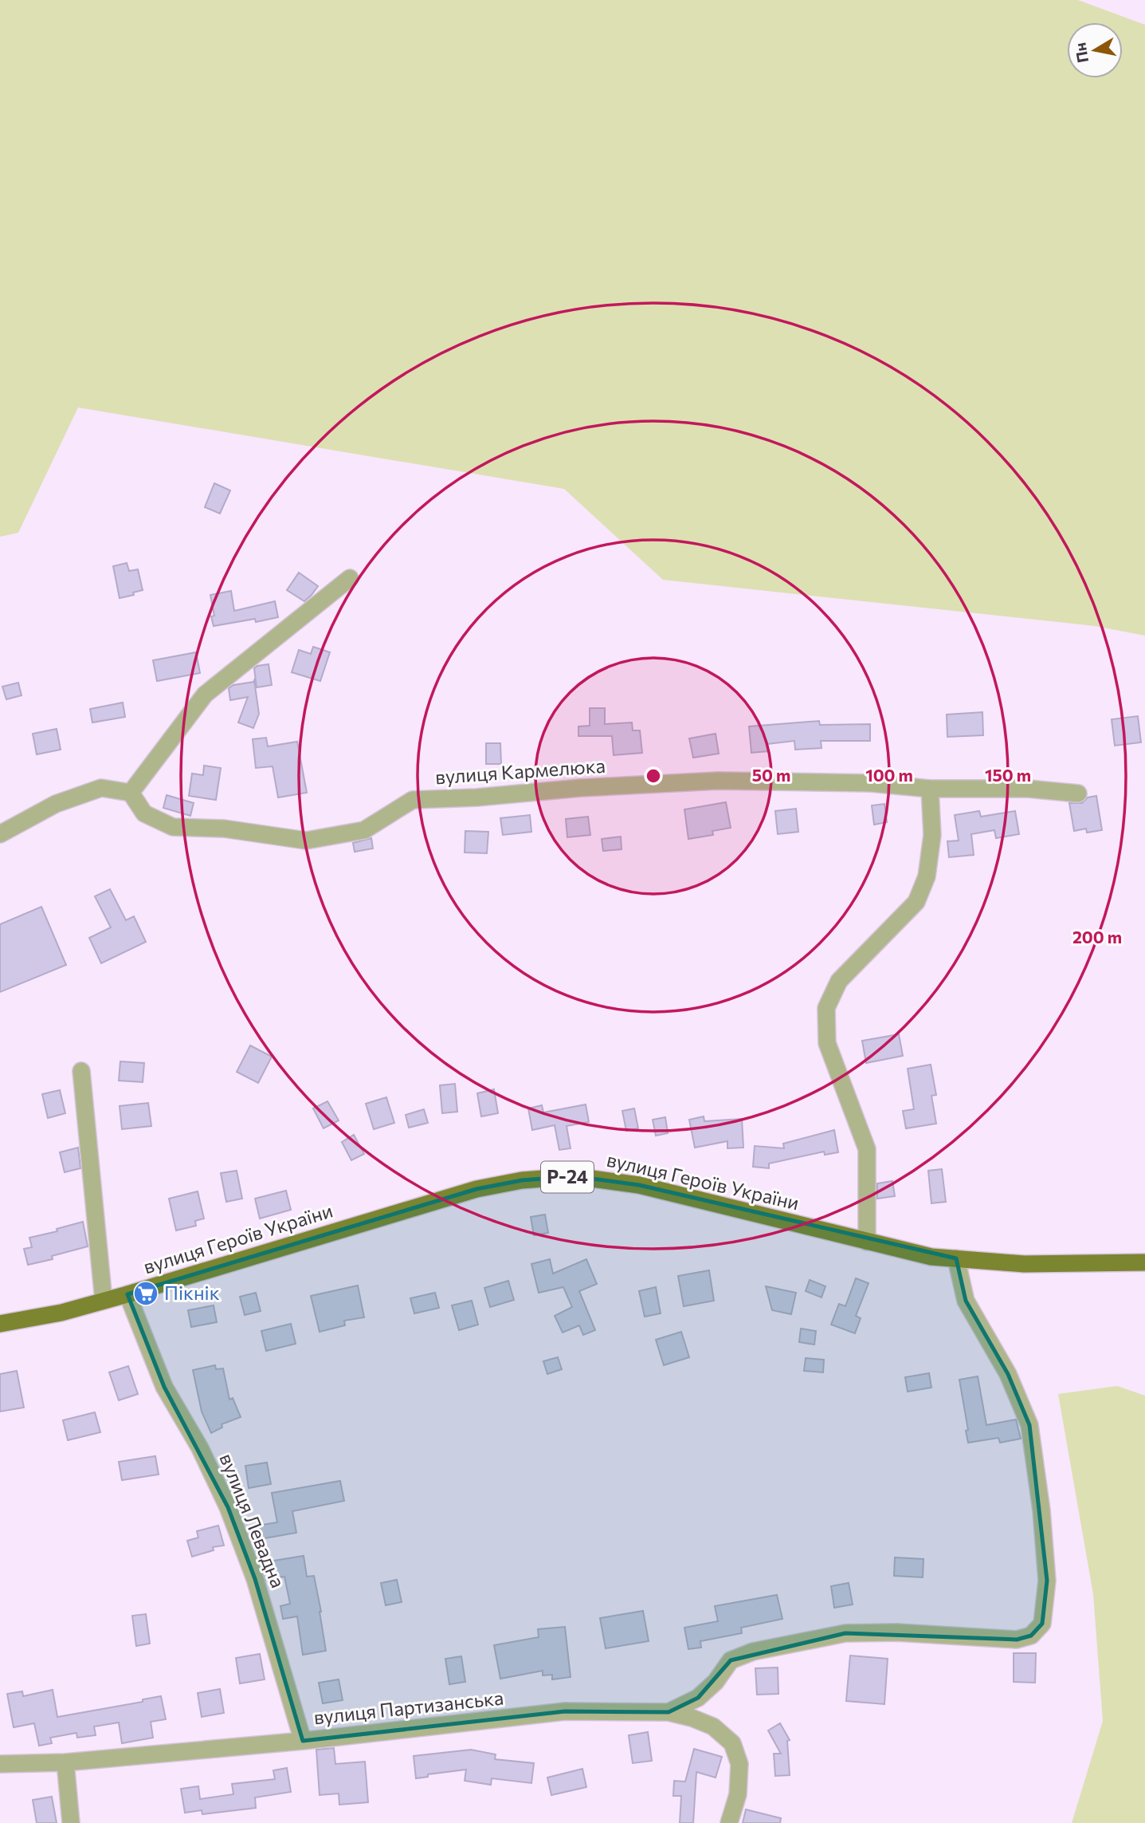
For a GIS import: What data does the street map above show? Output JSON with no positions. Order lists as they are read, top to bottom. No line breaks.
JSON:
{"streets":{"main road":["Р-24","вулиця Героїв України"],"street":["вулиця Кармелюка","вулиця Левадна","вулиця Партизанська"]},"crossings":[["вулиця Героїв України","вулиця Левадна"],["вулиця Левадна","вулиця Партизанська"]],"places":{"supermarket":["Пікнік"]},"north":"left","rings":["50 m","100 m","150 m","200 m"]}
